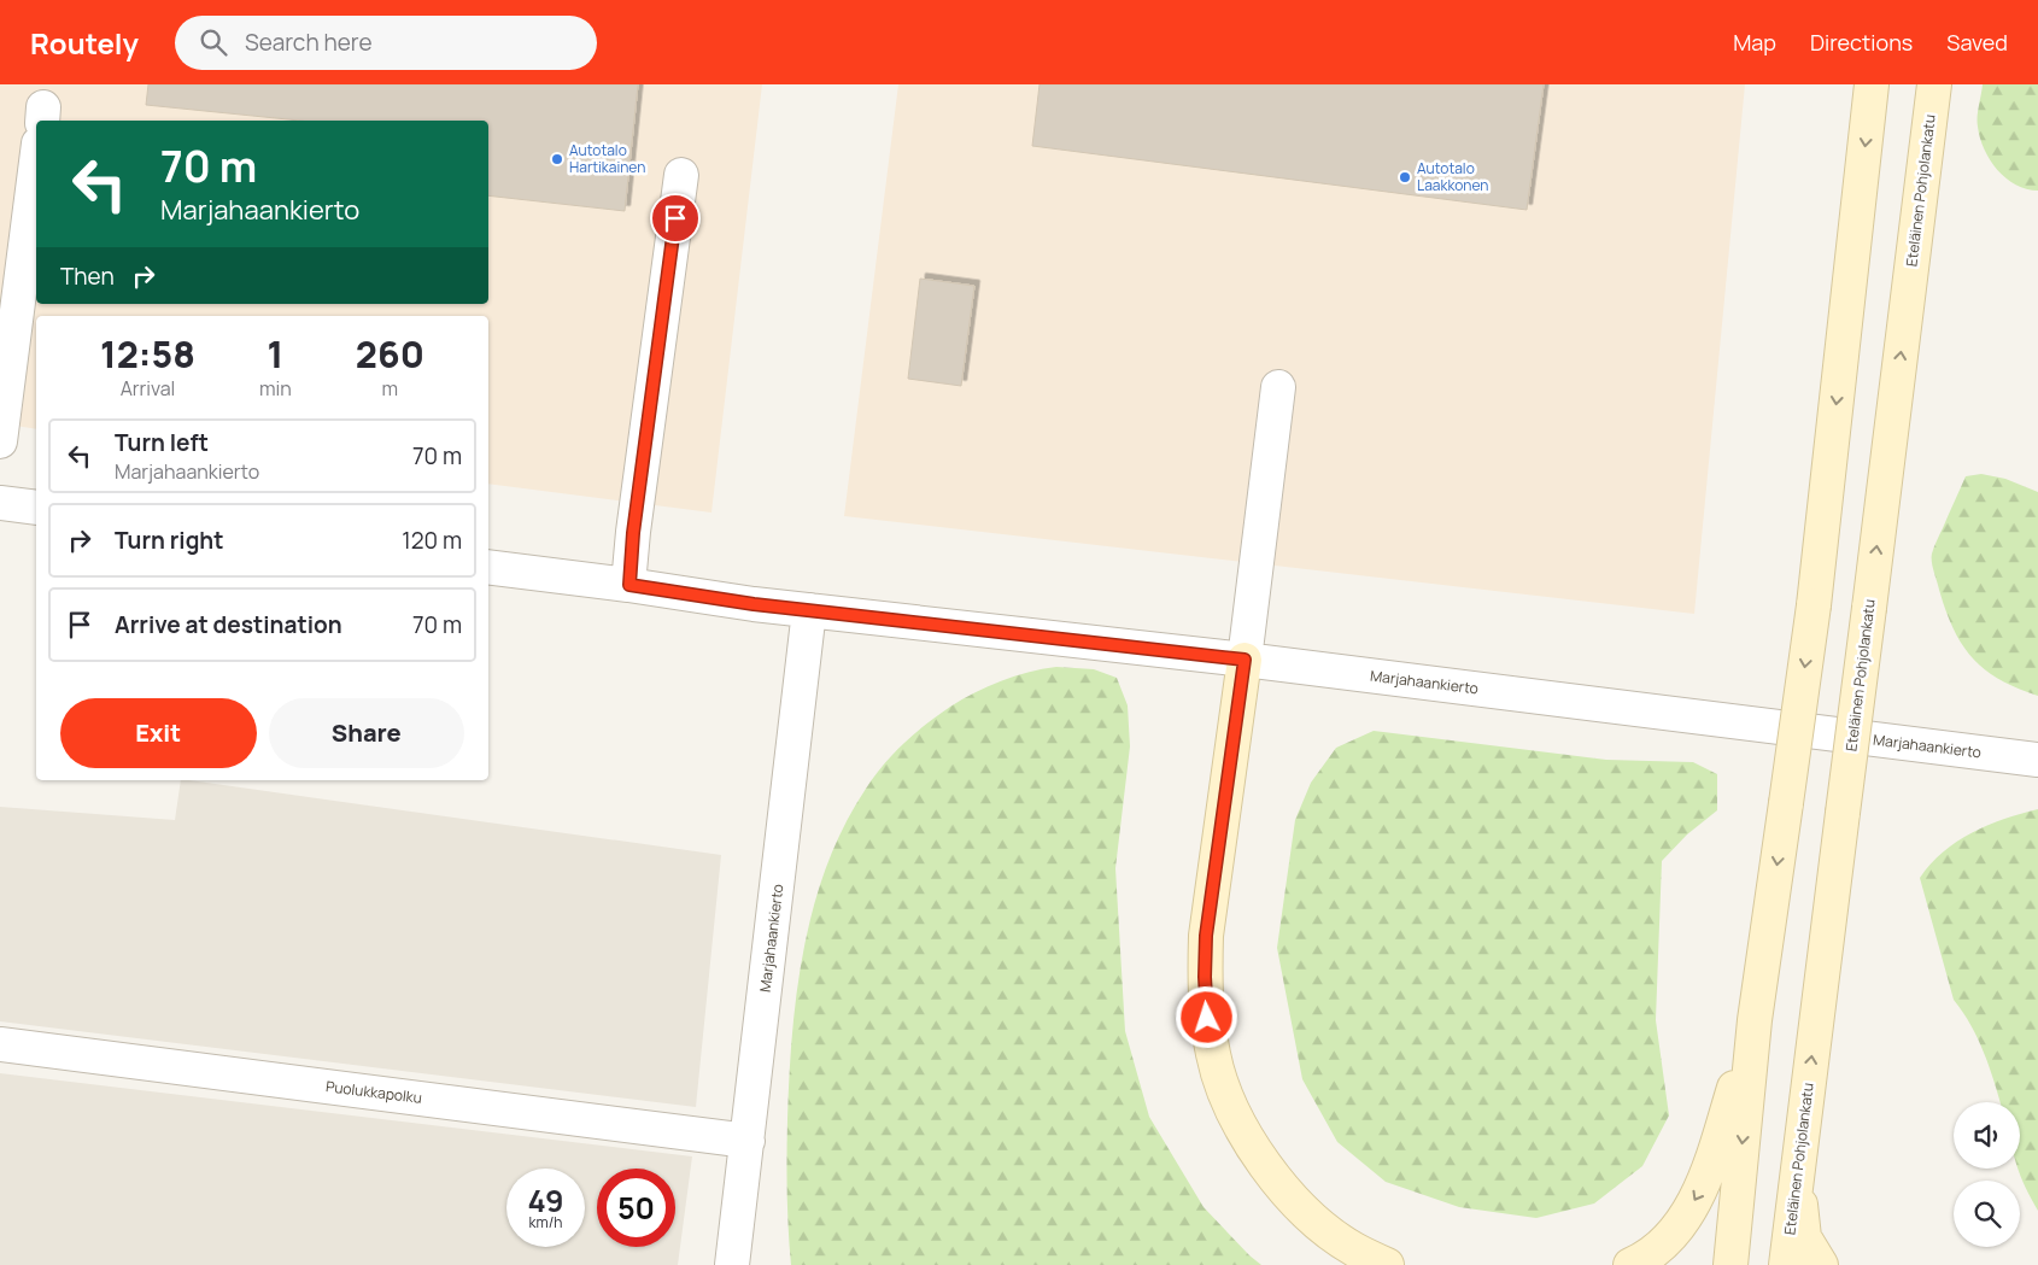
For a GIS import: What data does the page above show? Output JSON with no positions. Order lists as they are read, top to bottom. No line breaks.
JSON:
{"streets":{"main road":["Eteläinen Pohjolankatu"],"street":["Marjahaankierto","Puolukkapolku"]},"crossings":[["Marjahaankierto","Puolukkapolku"]],"places":["Autotalo Hartikainen","Autotalo Laakkonen"],"page":{"header":"Routely","search":"Search here","nav":["Map","Directions","Saved"],"turn":["70 m","Marjahaankierto"],"then":"Then","eta":["12:58","Arrival","1","min","260","m"],"list":[{"name":"Turn left","note":"Marjahaankierto","value":"70 m"},{"name":"Turn right","value":"120 m"},{"name":"Arrive at destination","value":"70 m"}],"buttons":["Exit","Share"],"speed":"49 km/h","limit":"50"}}
